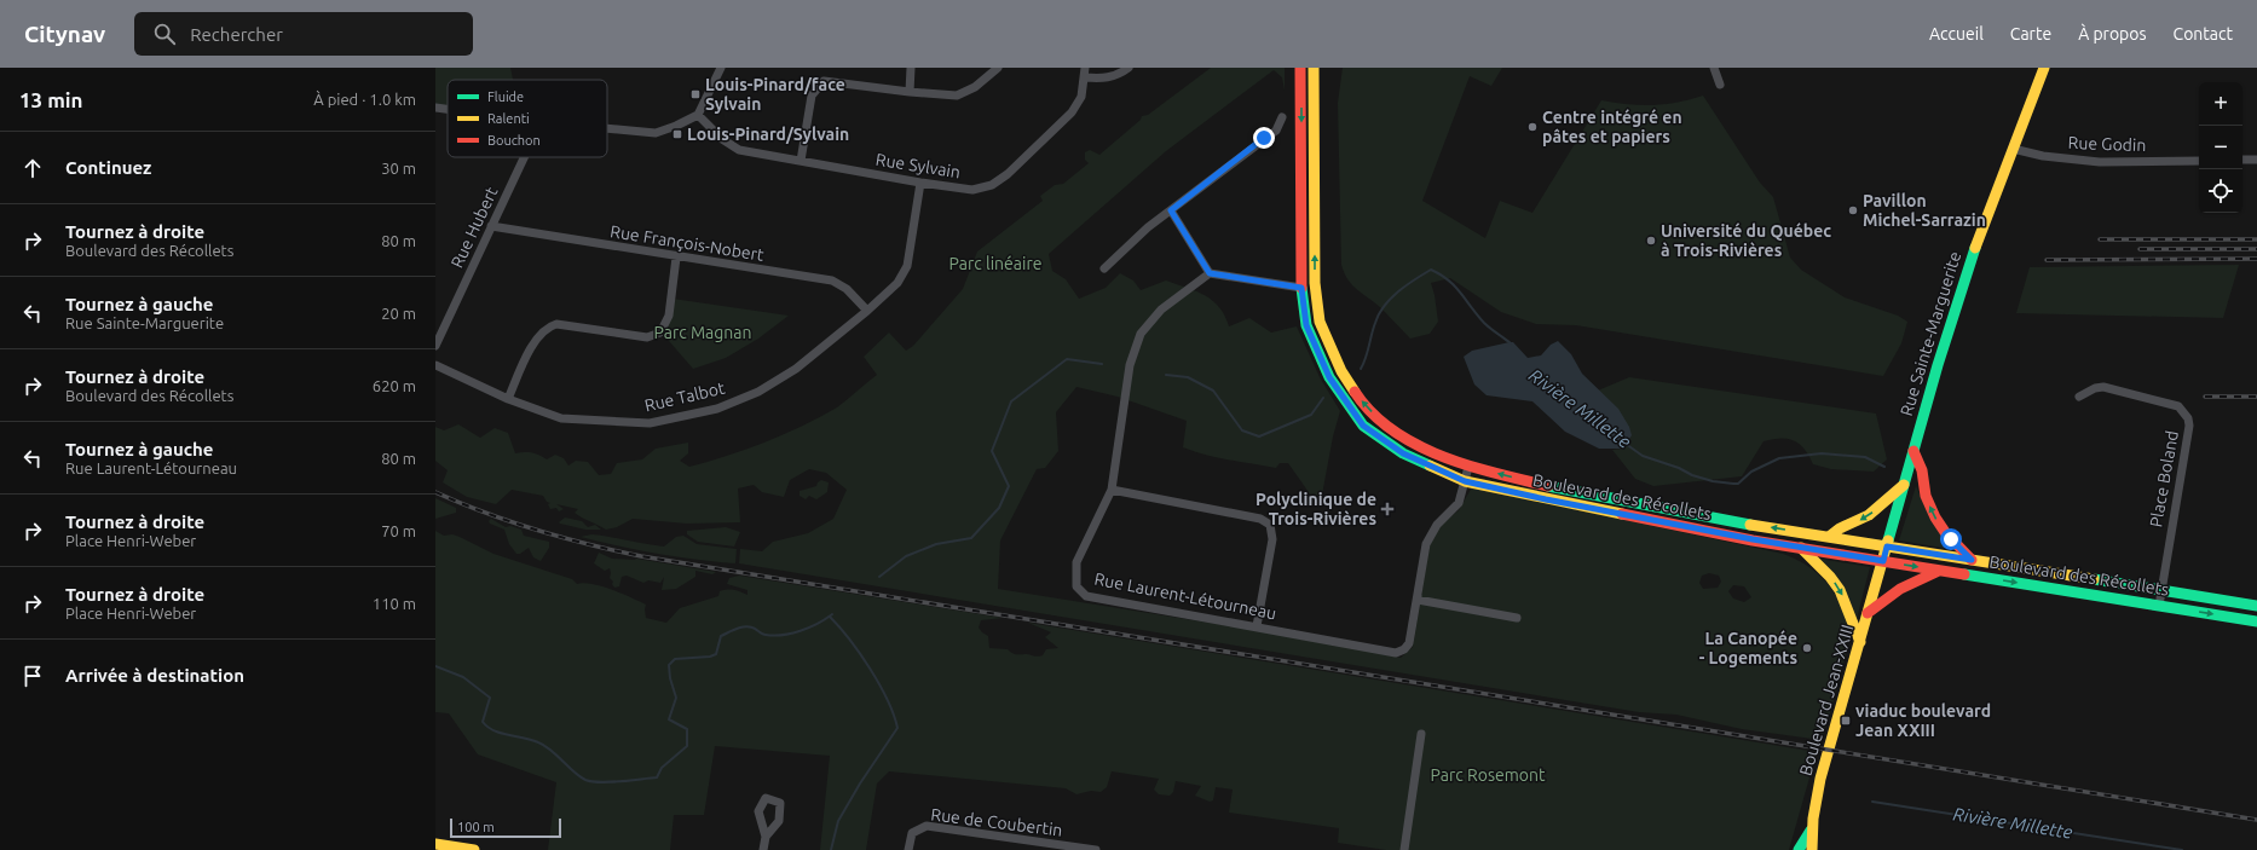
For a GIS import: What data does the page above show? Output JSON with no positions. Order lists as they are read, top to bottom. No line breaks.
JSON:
{"streets":{"main road":["Rue Sainte-Marguerite","Boulevard des Récollets","Boulevard Jean-XXIII"],"street":["Rue Godin","Rue Sylvain","Rue Hubert","Rue François-Nobert","Rue Talbot","Place Boland","Rue Laurent-Létourneau","Rue de Coubertin"]},"crossings":[["Rue Godin","Rue Sainte-Marguerite"],["Rue Sylvain","Rue Talbot"],["Rue Hubert","Rue François-Nobert"],["Rue François-Nobert","Rue Talbot"],["Rue Sainte-Marguerite","Boulevard des Récollets"],["Rue Sainte-Marguerite","Boulevard Jean-XXIII"],["Place Boland","Boulevard des Récollets"],["Boulevard des Récollets","Rue Laurent-Létourneau"],["Boulevard des Récollets","Boulevard Jean-XXIII"]],"water":["Rivière Millette"],"parks":["Parc linéaire","Parc Magnan","Parc Rosemont"],"places":{"transit":["Louis-Pinard/face Sylvain","Louis-Pinard/Sylvain","viaduc boulevard Jean XXIII"],"other":["Centre intégré en pâtes et papiers","Pavillon Michel-Sarrazin","Université du Québec à Trois-Rivières","La Canopée - Logements"],"health":["Polyclinique de Trois-Rivières"]},"legend":["Fluide","Ralenti","Bouchon"],"scale_bar":"100 m","page":{"header":"Citynav","search":"Rechercher","nav":["Accueil","Carte","À propos","Contact"],"heading":["13 min","À pied · 1.0 km"],"map_buttons":["+","−"],"list":[["Continuez","30 m"],["Tournez à droite","Boulevard des Récollets","80 m"],["Tournez à gauche","Rue Sainte-Marguerite","20 m"],["Tournez à droite","Boulevard des Récollets","620 m"],["Tournez à gauche","Rue Laurent-Létourneau","80 m"],["Tournez à droite","Place Henri-Weber","70 m"],["Tournez à droite","Place Henri-Weber","110 m"],"Arrivée à destination"],"scale":"100 m"}}
